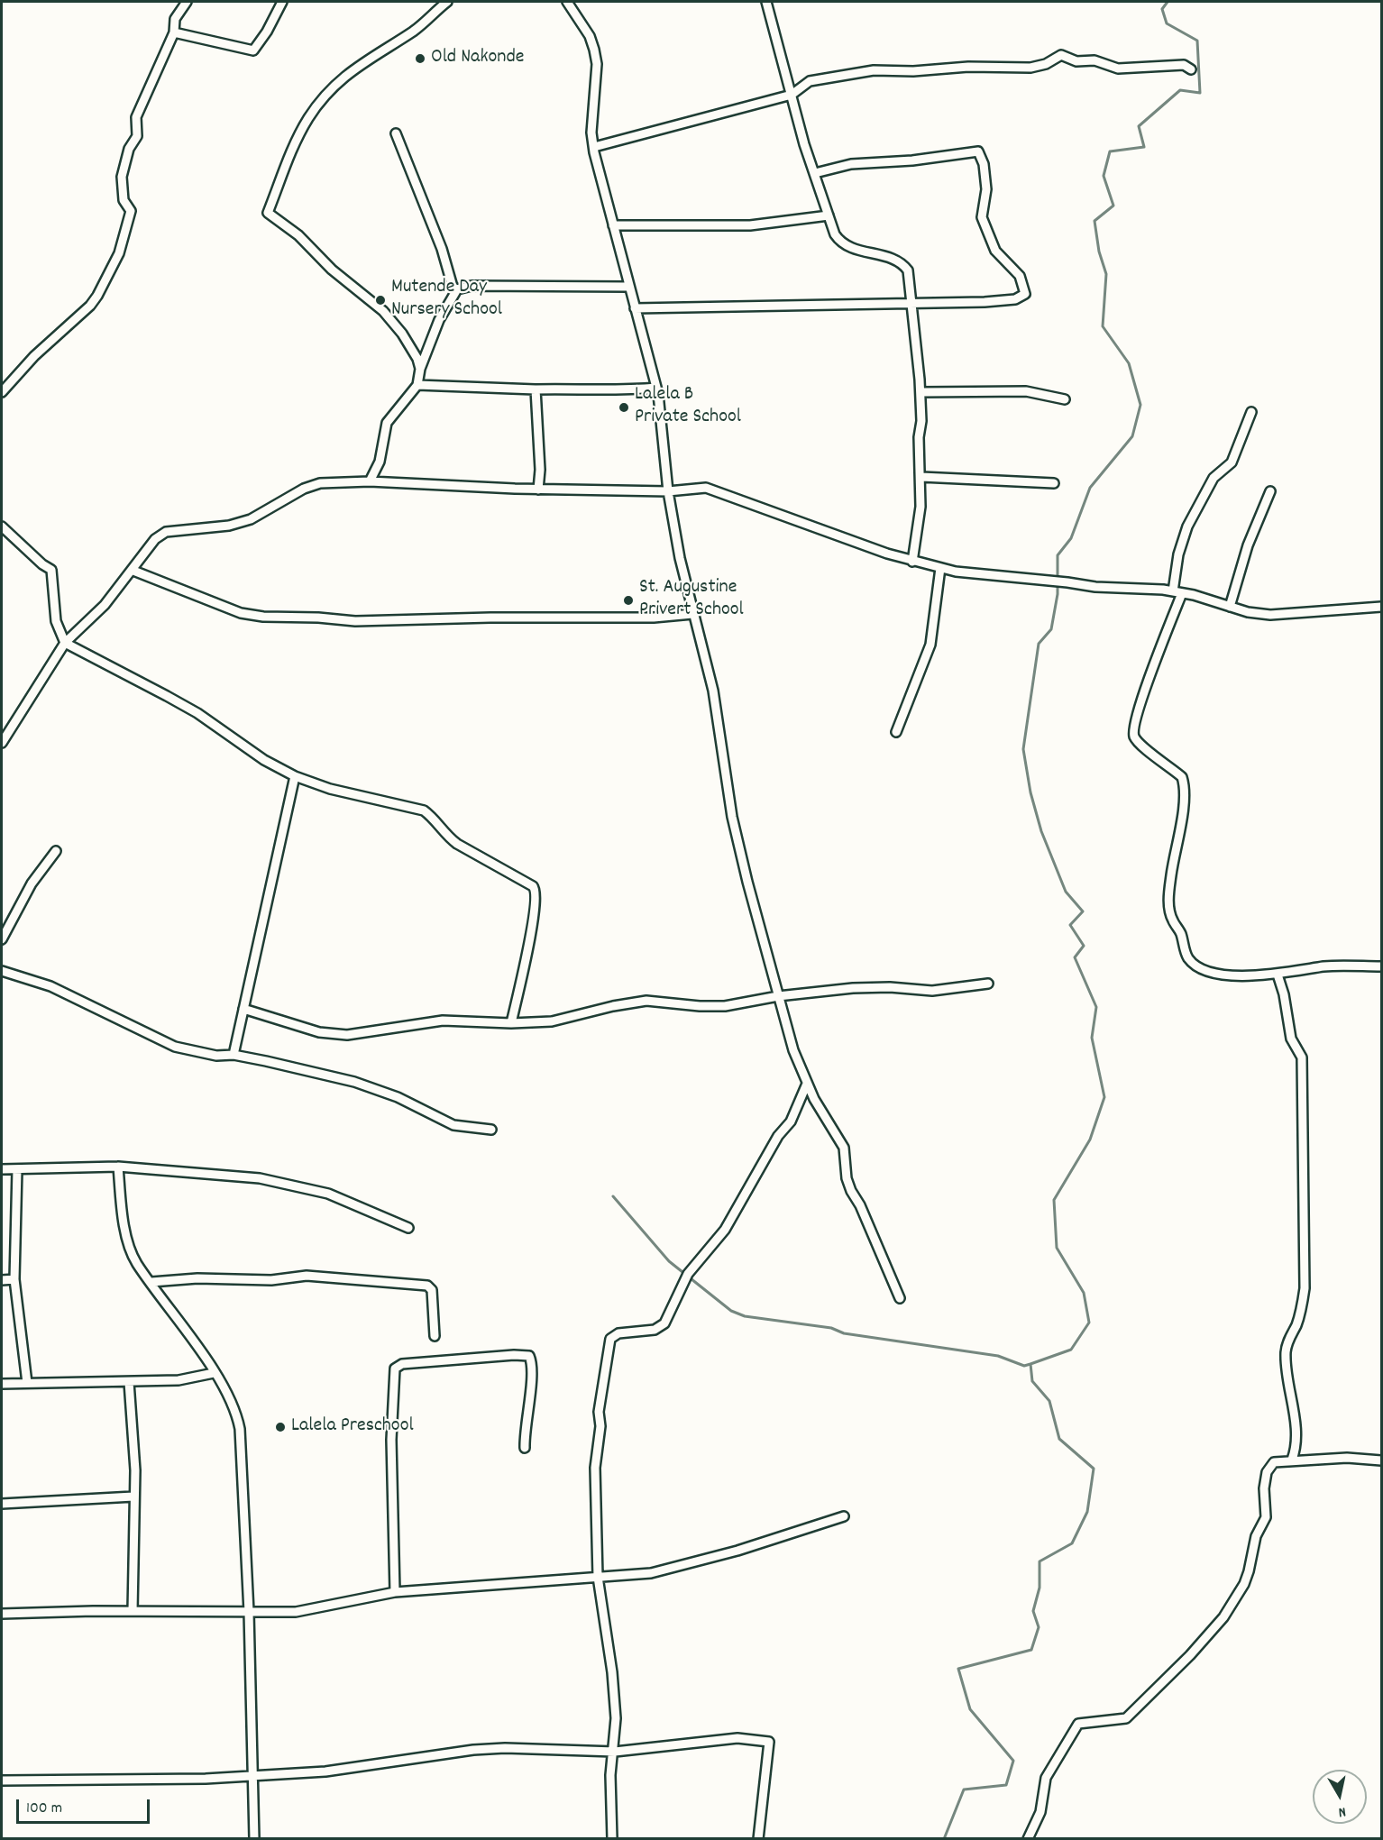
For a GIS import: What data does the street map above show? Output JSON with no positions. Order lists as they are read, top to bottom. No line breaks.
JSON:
{"places":["Old Nakonde","Mutende Day Nursery School","Lalela B Private School","St. Augustine Privert School","Lalela Preschool"],"scale_bar":"100 m","north":"bottom"}
